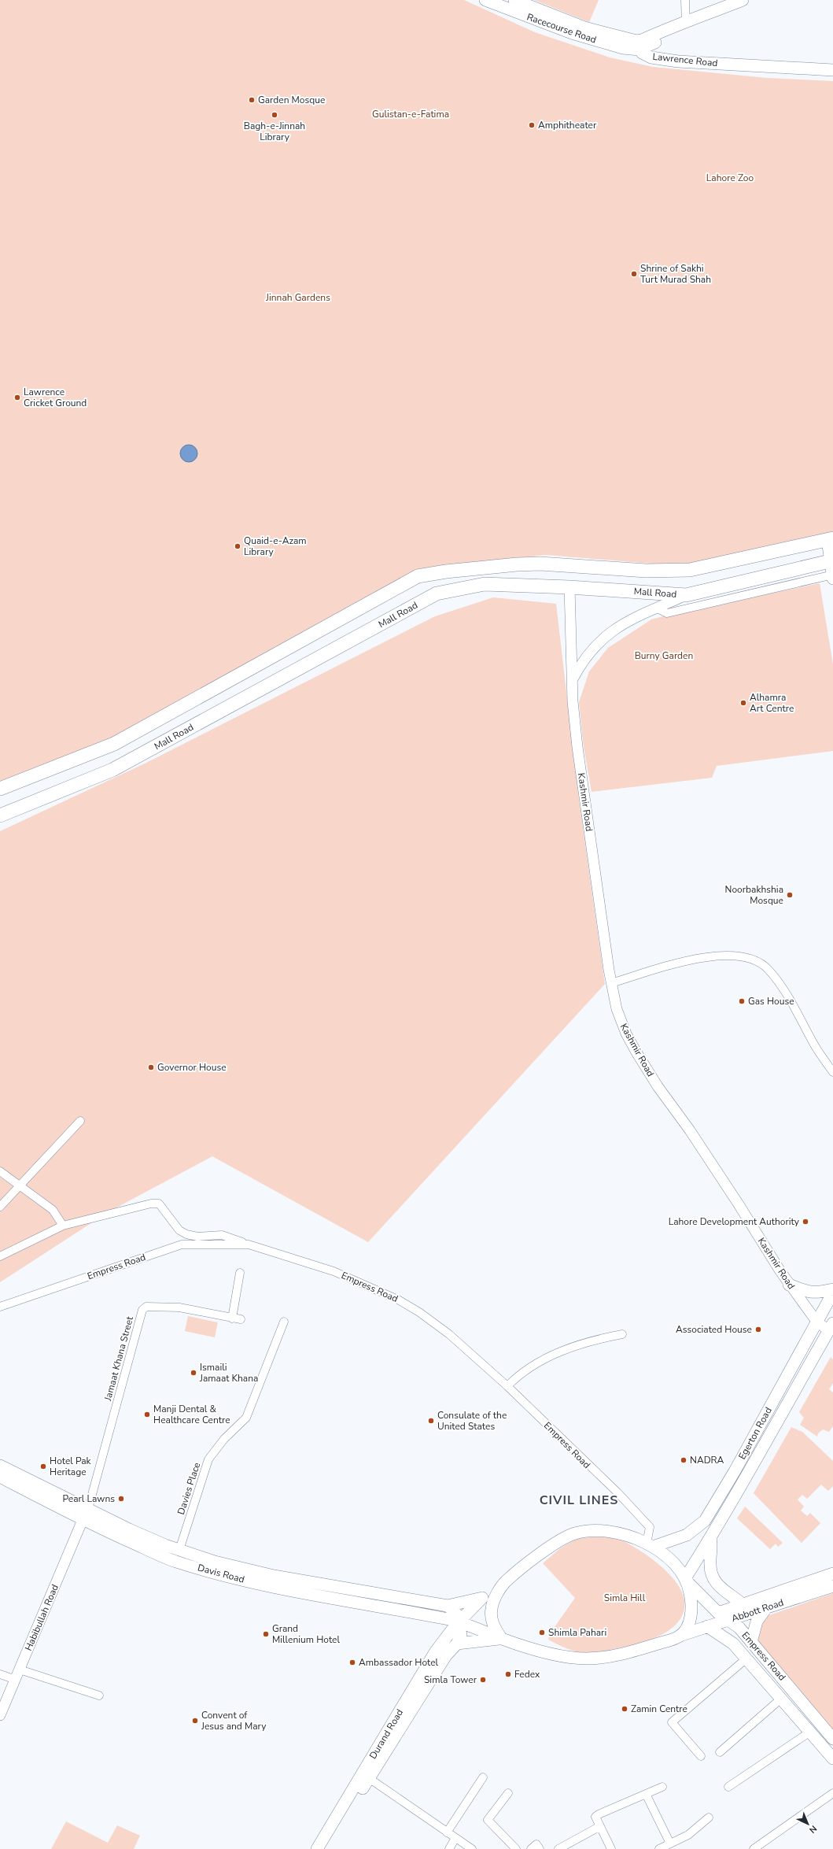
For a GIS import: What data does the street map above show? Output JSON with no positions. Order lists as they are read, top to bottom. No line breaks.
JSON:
{"streets":{"main road":["Racecourse Road","Lawrence Road","Mall Road","Empress Road","Egerton Road","Davis Road","Abbott Road","Durand Road"],"street":["Kashmir Road","Jamaat Khana Street","Davies Place","Habibullah Road"]},"crossings":[["Racecourse Road","Lawrence Road"],["Mall Road","Kashmir Road"],["Kashmir Road","Egerton Road"],["Empress Road","Egerton Road"],["Empress Road","Abbott Road"],["Jamaat Khana Street","Davis Road"],["Egerton Road","Abbott Road"],["Davies Place","Davis Road"],["Davis Road","Habibullah Road"],["Davis Road","Durand Road"]],"districts":["CIVIL LINES"],"parks":["Gulistan-e-Fatima","Lahore Zoo","Jinnah Gardens","Burny Garden","Simla Hill"],"places":["Garden Mosque","Bagh-e-Jinnah Library","Amphitheater","Shrine of Sakhi Turt Murad Shah","Lawrence Cricket Ground","Quaid-e-Azam Library","Alhamra Art Centre","Noorbakhshia Mosque","Gas House","Governor House","Lahore Development Authority","Associated House","Ismaili Jamaat Khana","Manji Dental & Healthcare Centre","Consulate of the United States","NADRA","Hotel Pak Heritage","Pearl Lawns","Shimla Pahari","Grand Millenium Hotel","Ambassador Hotel","Fedex","Simla Tower","Zamin Centre","Convent of Jesus and Mary"],"north":"bottom right"}
